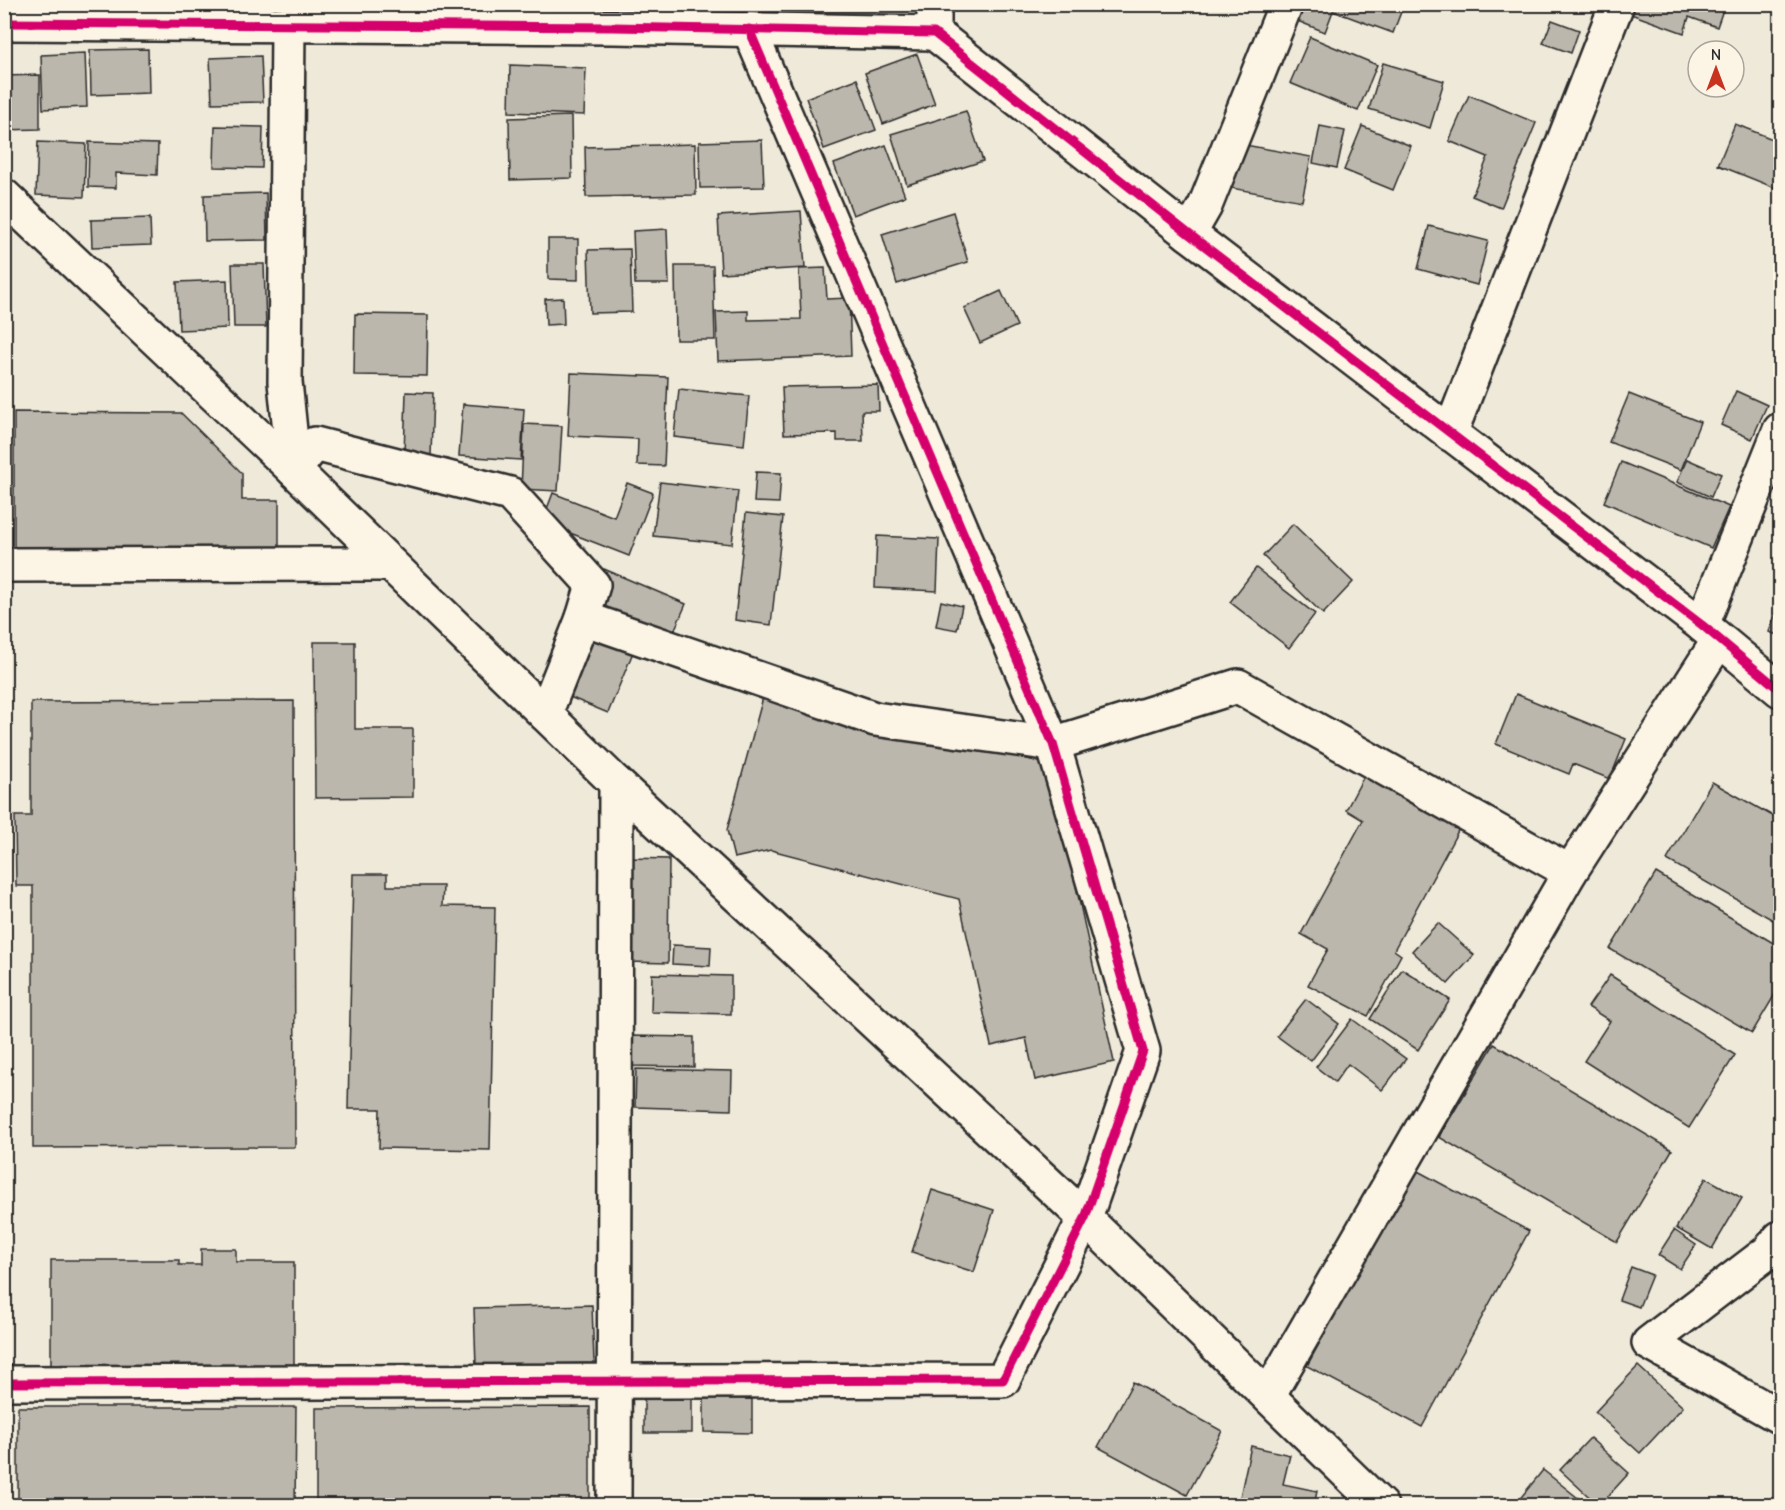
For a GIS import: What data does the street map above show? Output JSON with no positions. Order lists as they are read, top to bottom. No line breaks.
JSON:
{"north":"top"}
